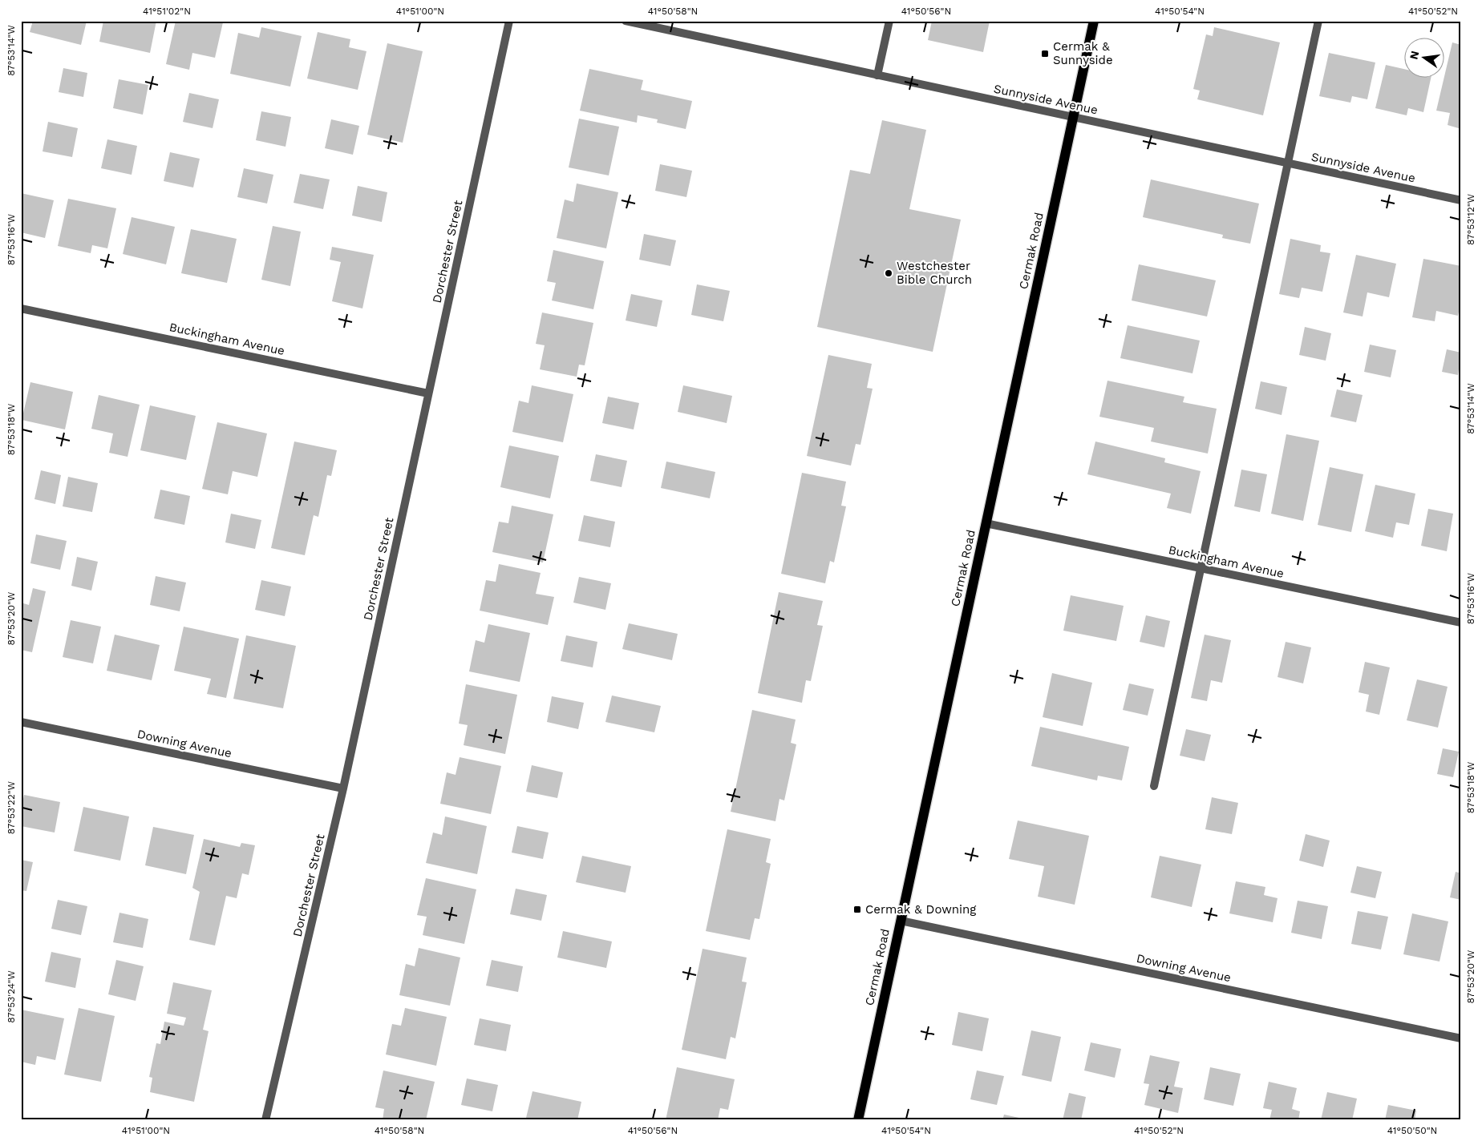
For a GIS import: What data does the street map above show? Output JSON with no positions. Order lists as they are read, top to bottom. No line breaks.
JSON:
{"streets":{"main road":["Cermak Road"],"street":["Sunnyside Avenue","Dorchester Street","Buckingham Avenue","Downing Avenue"]},"crossings":[["Sunnyside Avenue","Cermak Road"],["Cermak Road","Buckingham Avenue"],["Cermak Road","Downing Avenue"],["Dorchester Street","Buckingham Avenue"],["Dorchester Street","Downing Avenue"]],"places":{"transit":["Cermak & Sunnyside","Cermak & Downing"],"other":["Westchester Bible Church"]},"north":"left","coordinates":["41°51'02\"N","41°51'00\"N","41°50'58\"N","41°50'56\"N","41°50'54\"N","41°50'52\"N","87°53'14\"W","87°53'12\"W","87°53'16\"W","87°53'18\"W","87°53'20\"W","87°53'22\"W","87°53'24\"W","41°50'50\"N"]}
